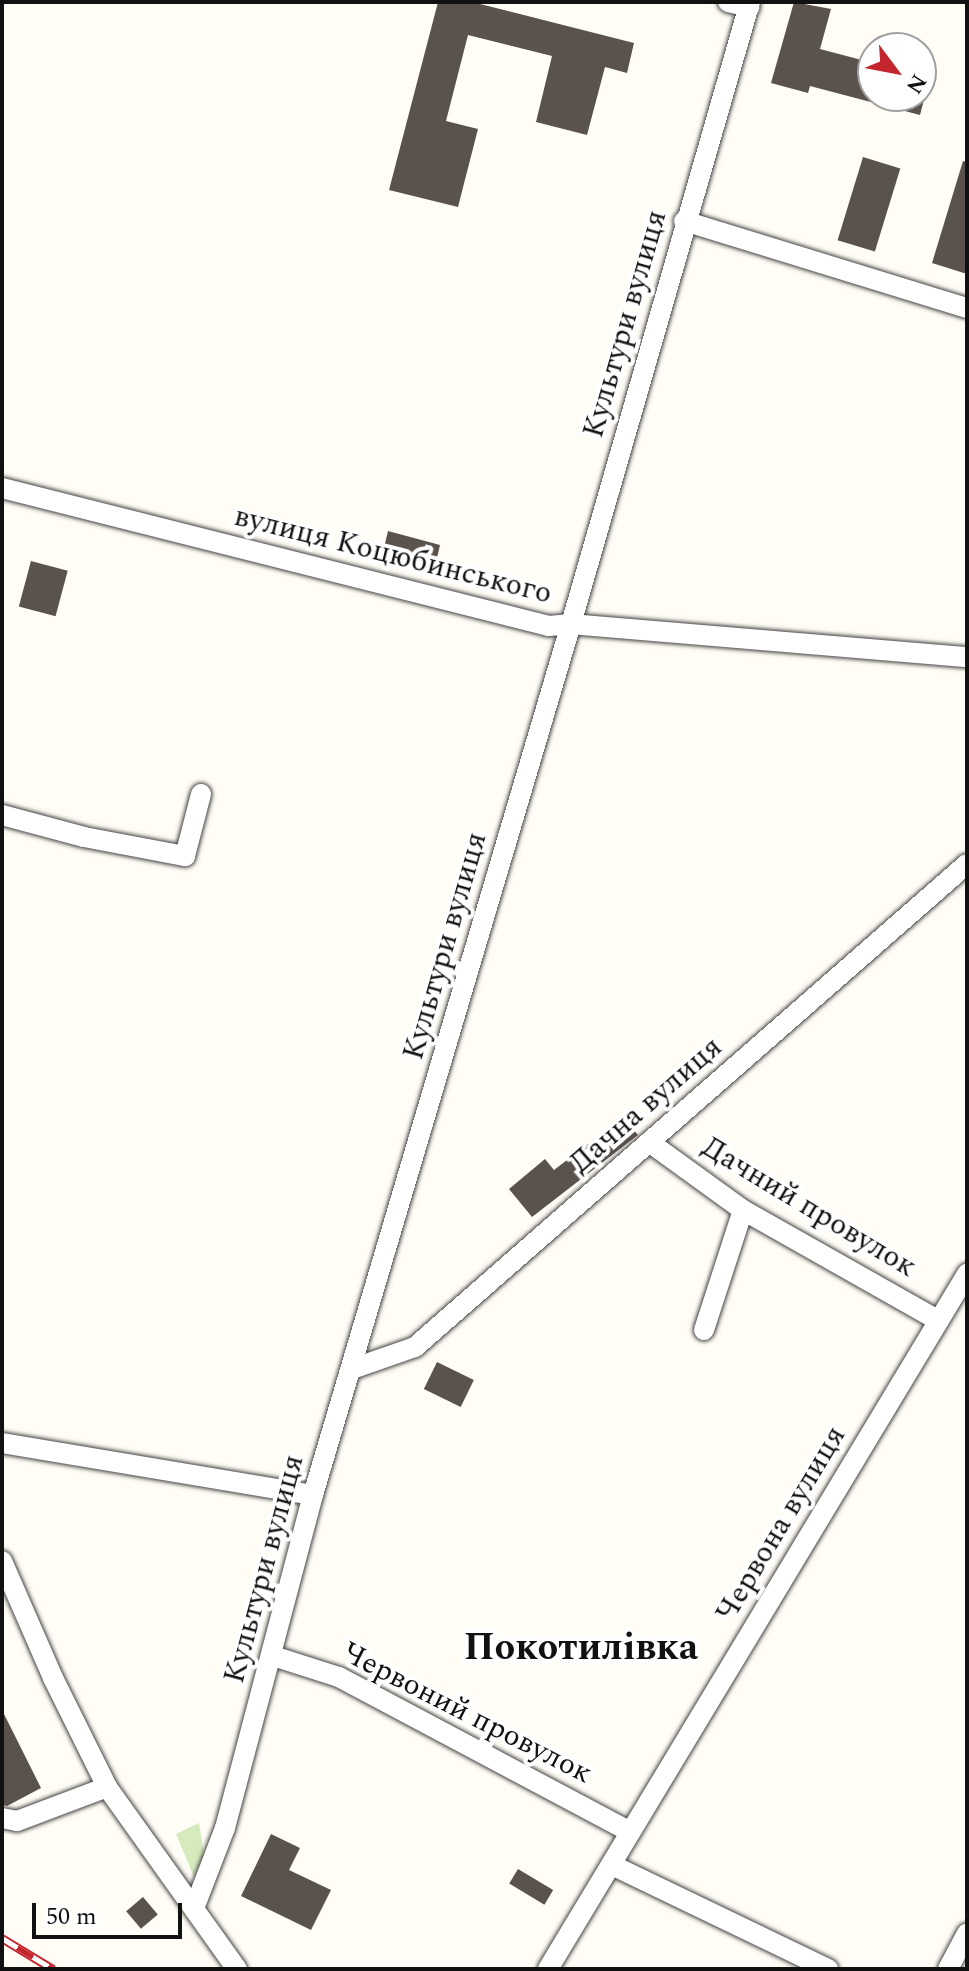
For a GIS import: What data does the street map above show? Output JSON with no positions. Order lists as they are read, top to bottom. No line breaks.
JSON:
{"streets":{"street":["Культури вулиця","вулиця Коцюбинського","Дачна вулиця","Дачний провулок","Червона вулиця","Червоний провулок"]},"crossings":[["Культури вулиця","вулиця Коцюбинського"],["Культури вулиця","Дачна вулиця"],["Культури вулиця","Червоний провулок"],["Дачна вулиця","Дачний провулок"],["Дачний провулок","Червона вулиця"],["Червона вулиця","Червоний провулок"]],"districts":["Покотилівка"],"scale_bar":"50 m","north":"bottom right"}
